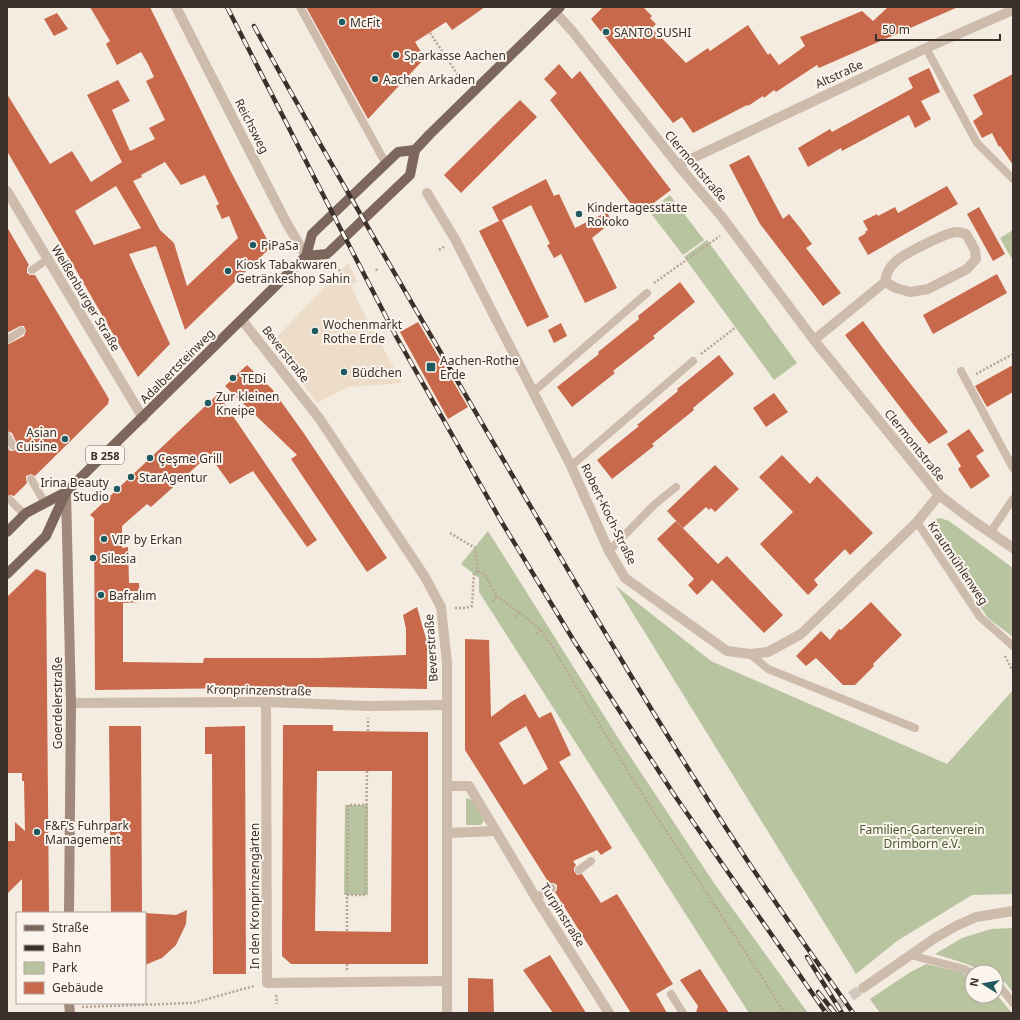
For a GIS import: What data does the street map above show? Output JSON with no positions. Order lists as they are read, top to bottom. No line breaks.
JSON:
{"streets":{"main road":["Adalbertsteinweg","B 258"],"street":["Altstraße","Reichsweg","Clermontstraße","Weißenburger Straße","Beverstraße","Robert-Koch-Straße","Kronprinzenstraße","Goerdelerstraße","In den Kronprinzengärten","Turpinstraße"],"lane":["Krautmühlenweg"]},"crossings":[["Altstraße","Clermontstraße"],["Reichsweg","Adalbertsteinweg"],["Clermontstraße","Robert-Koch-Straße"],["Weißenburger Straße","Adalbertsteinweg"],["Beverstraße","Adalbertsteinweg"],["Beverstraße","Kronprinzenstraße"],["Beverstraße","In den Kronprinzengärten"],["Beverstraße","Turpinstraße"],["Adalbertsteinweg","Goerdelerstraße"],["Robert-Koch-Straße","Krautmühlenweg"],["Kronprinzenstraße","Goerdelerstraße"],["Kronprinzenstraße","In den Kronprinzengärten"]],"parks":["Familien-Gartenverein Drimborn e.V."],"places":{"other":["McFit","SANTO SUSHI","Sparkasse Aachen","Aachen Arkaden","Kindertagesstätte Rokoko","PiPaSa","Kiosk Tabakwaren Getränkeshop Sahin","Wochenmarkt Rothe Erde","Büdchen","TEDi","Zur kleinen Kneipe","Asian Cuisine","Çeşme Grill","StarAgentur","Irina Beauty Studio","VIP by Erkan","Silesia","Bafralım","F&F's Fuhrpark Management"],"transit":["Aachen-Rothe Erde"]},"legend":["Straße","Bahn","Park","Gebäude"],"scale_bar":"50 m","north":"left"}
